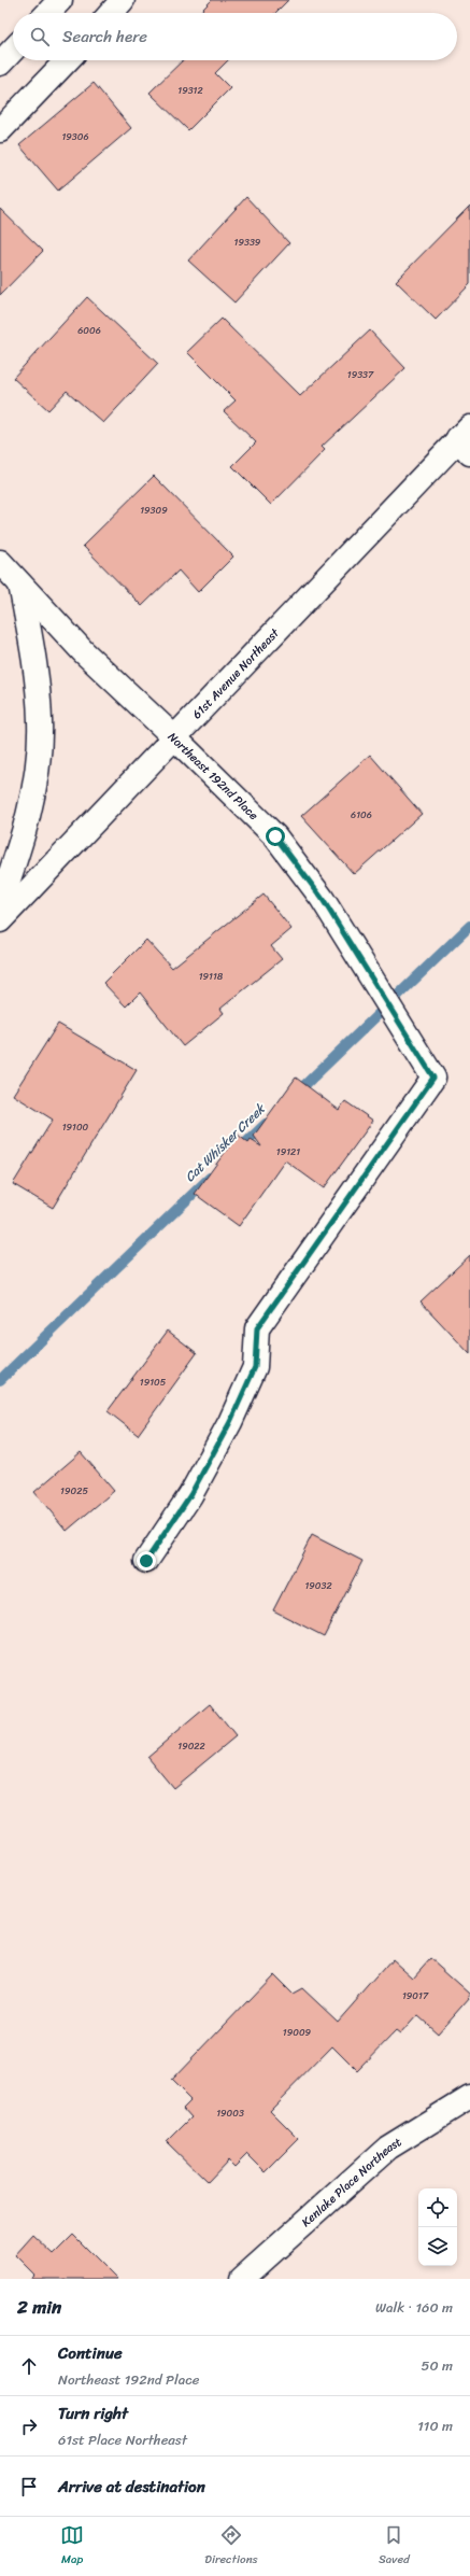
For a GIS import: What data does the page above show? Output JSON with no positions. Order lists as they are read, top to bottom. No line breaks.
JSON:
{"streets":{"street":["61st Avenue Northeast","Northeast 192nd Place","Kenlake Place Northeast"]},"crossings":[["61st Avenue Northeast","Northeast 192nd Place"]],"water":["Cat Whisker Creek"],"house_numbers":["19312","19306","19339","6006","19337","19309","6106","19118","19100","19121","19105","19025","19032","19022","19017","19009","19003"],"page":{"search":"Search here","heading":["2 min","Walk · 160 m"],"list":[["Continue","Northeast 192nd Place","50 m"],["Turn right","61st Place Northeast","110 m"],"Arrive at destination"],"nav":["Map","Directions","Saved"]}}
